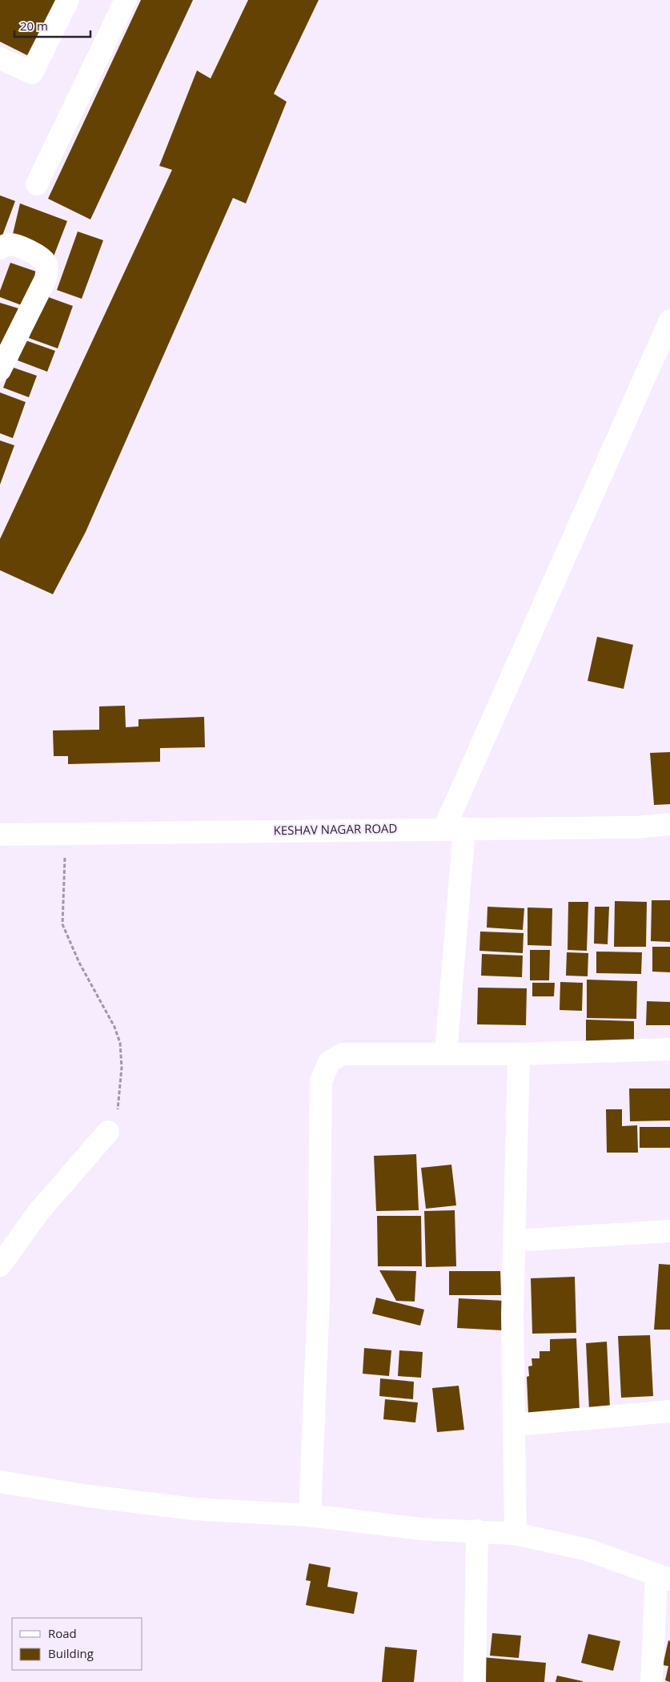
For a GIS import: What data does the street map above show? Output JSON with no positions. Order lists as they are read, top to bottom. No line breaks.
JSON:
{"streets":{"street":["KESHAV NAGAR ROAD"]},"legend":["Road","Building"],"scale_bar":"20 m"}
